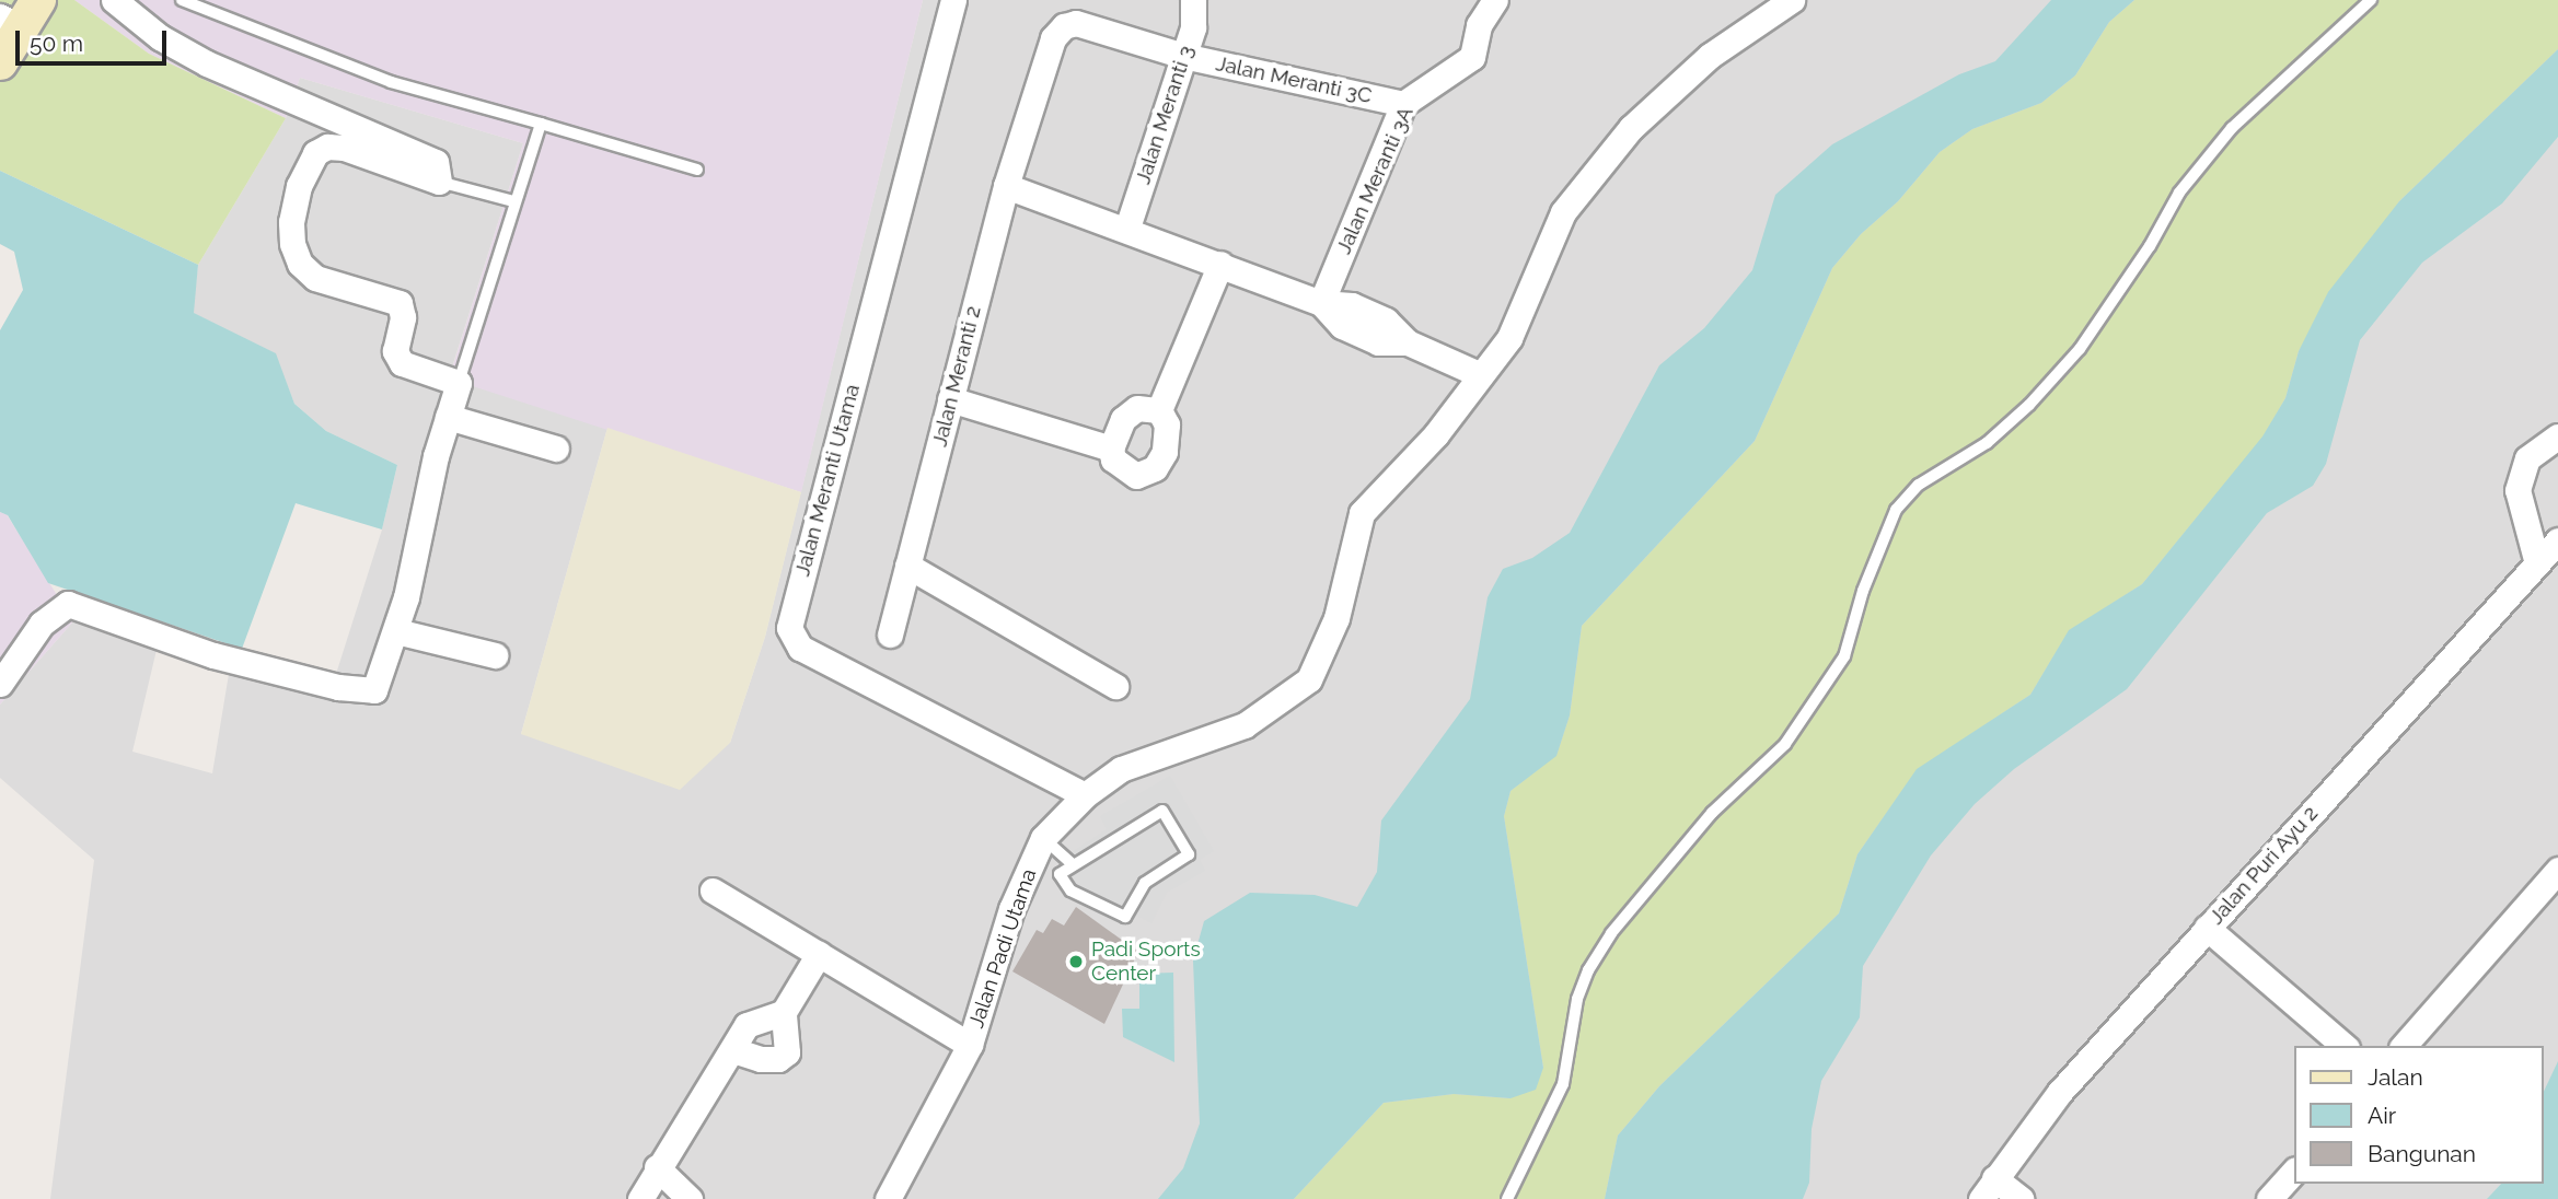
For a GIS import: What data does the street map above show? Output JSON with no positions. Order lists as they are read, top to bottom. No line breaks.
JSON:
{"streets":{"street":["Jalan Meranti 3C","Jalan Meranti 3","Jalan Meranti 3A","Jalan Meranti 2","Jalan Meranti Utama","Jalan Puri Ayu 2","Jalan Padi Utama"]},"crossings":[["Jalan Meranti 3C","Jalan Meranti 3"],["Jalan Meranti 3C","Jalan Meranti 3A"],["Jalan Meranti 3C","Jalan Meranti 2"],["Jalan Meranti Utama","Jalan Padi Utama"]],"places":["Padi Sports Center"],"legend":["Jalan","Air","Bangunan"],"scale_bar":"50 m"}
